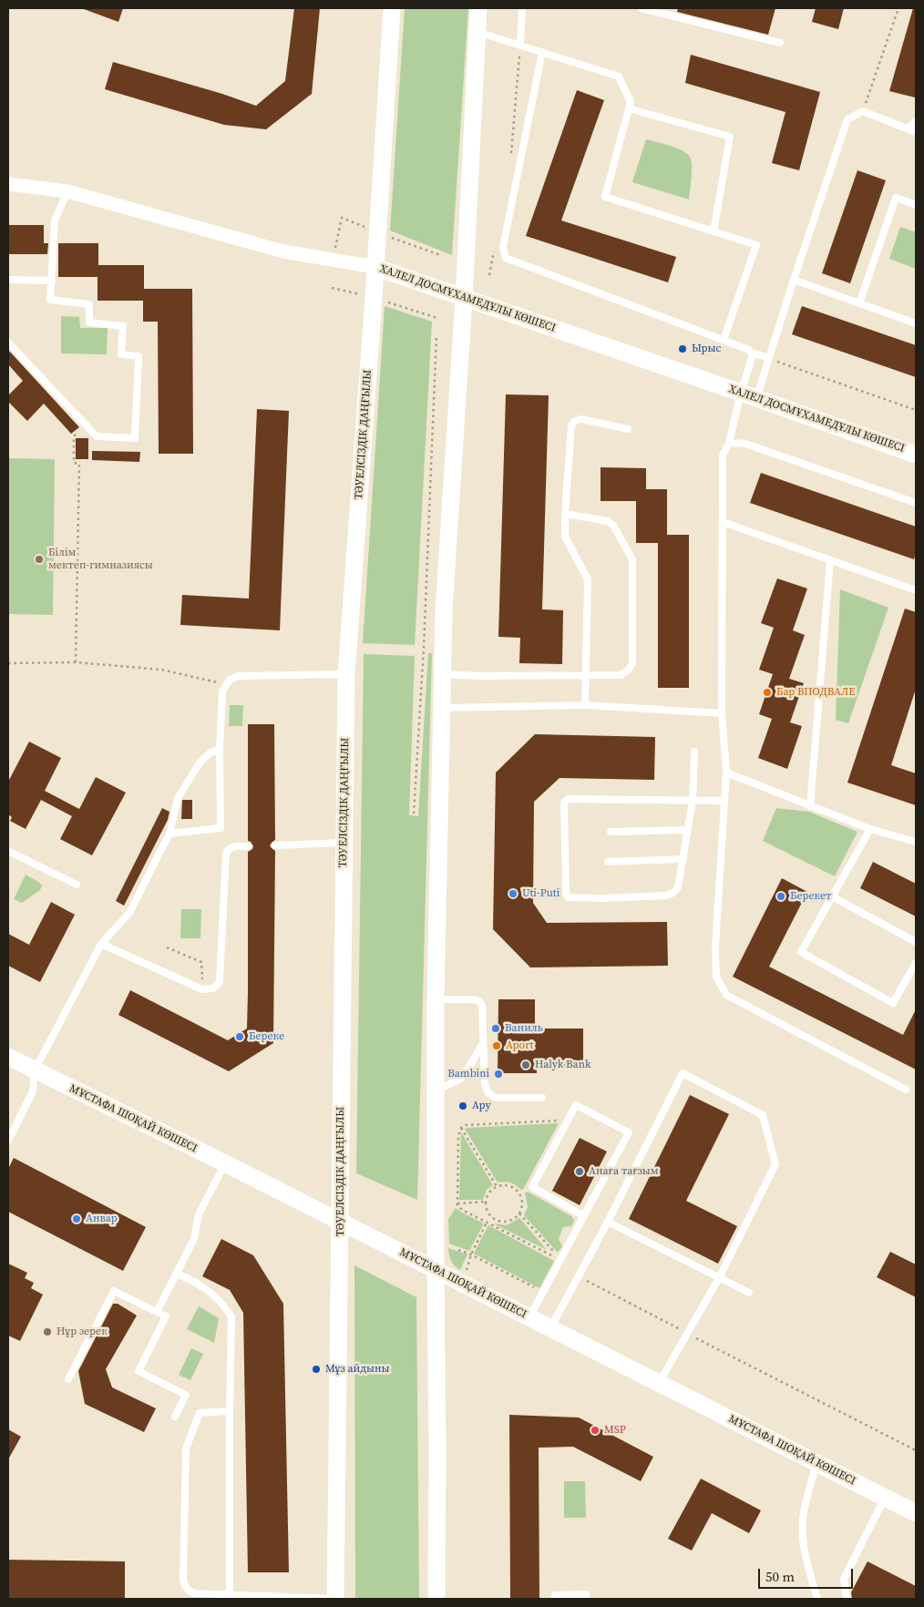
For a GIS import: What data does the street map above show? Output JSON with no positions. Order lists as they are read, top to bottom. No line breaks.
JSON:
{"streets":{"street":["ХАЛЕЛ ДОСМҰХАМЕДҰЛЫ КӨШЕСІ","ТӘУЕЛСІЗДІК ДАҢҒЫЛЫ","МҰСТАФА ШОҚАЙ КӨШЕСІ"]},"crossings":[["ХАЛЕЛ ДОСМҰХАМЕДҰЛЫ КӨШЕСІ","ТӘУЕЛСІЗДІК ДАҢҒЫЛЫ"],["ТӘУЕЛСІЗДІК ДАҢҒЫЛЫ","МҰСТАФА ШОҚАЙ КӨШЕСІ"]],"places":["Ырыс","Білім мектеп-гимназиясы","Бар ВПОДВАЛЕ","Uti-Puti","Берекет","Ваниль","Береке","Aport","Halyk Bank","Bambini","Ару","Анаға тағзым","Анвар","Нұр зерек","Мұз айдыны","MSP"],"scale_bar":"50 m"}
